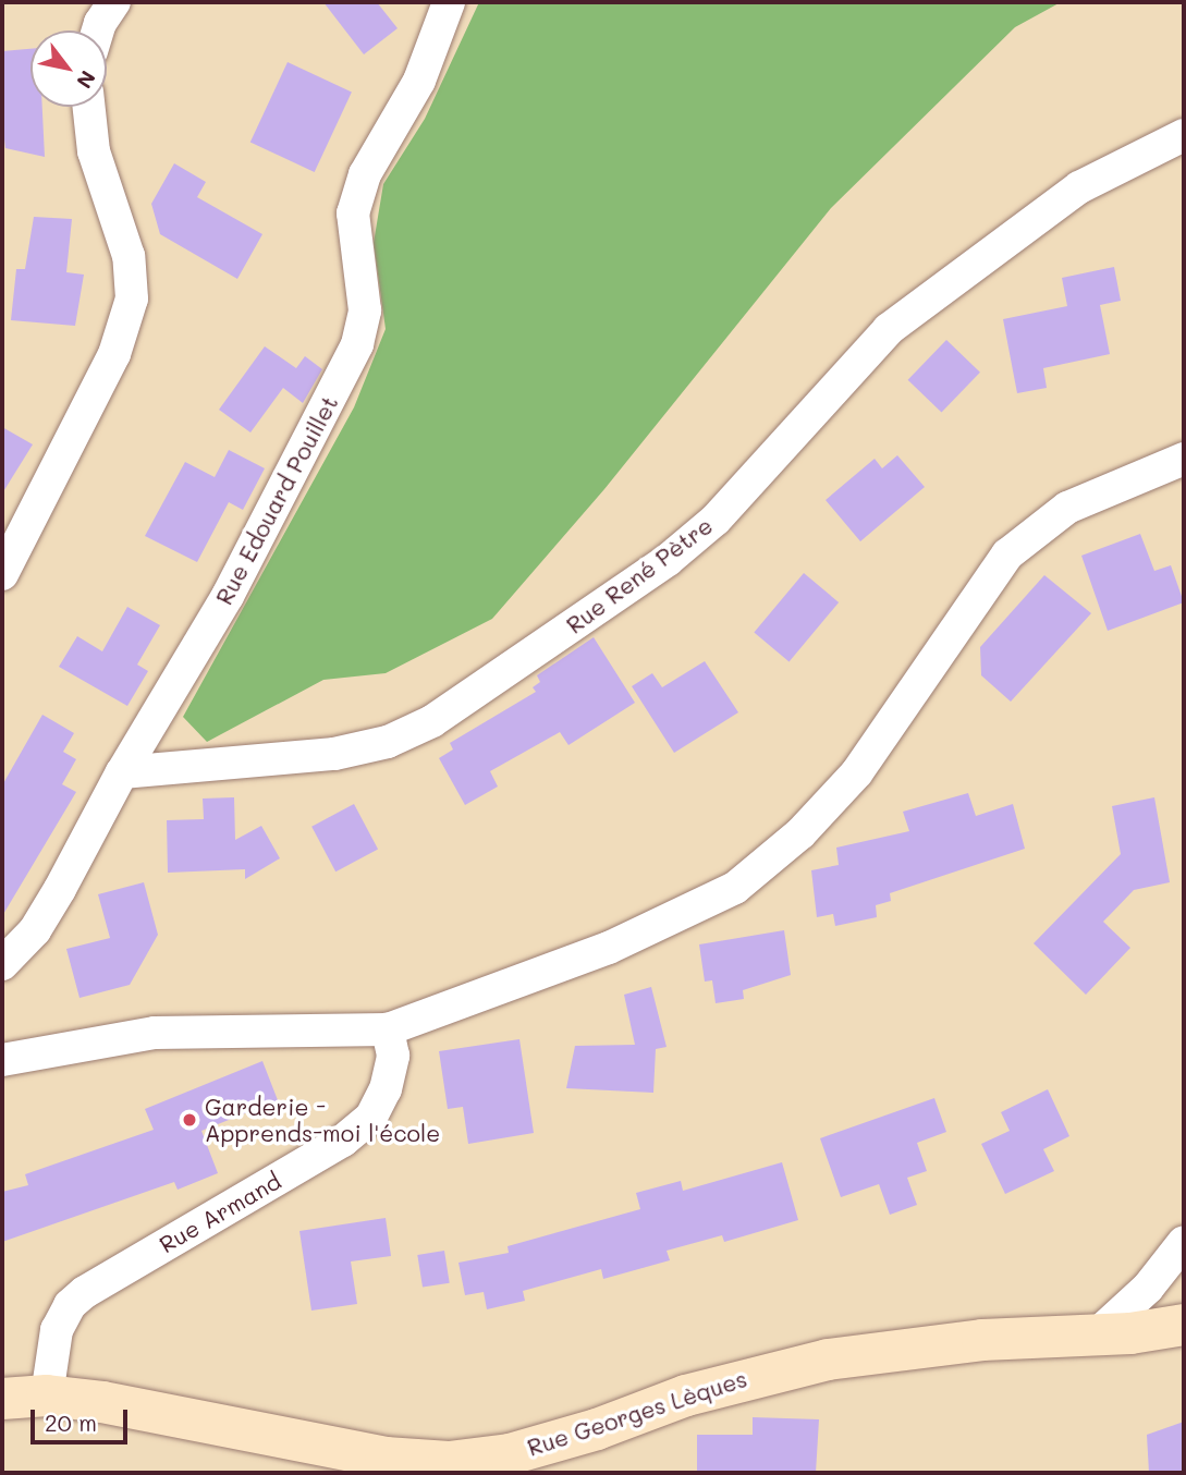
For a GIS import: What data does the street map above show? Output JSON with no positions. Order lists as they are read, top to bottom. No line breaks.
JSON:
{"streets":{"main road":["Rue Georges Lèques"],"street":["Rue Edouard Pouillet","Rue René Pètre","Rue Armand"]},"crossings":[["Rue Edouard Pouillet","Rue René Pètre"],["Rue Armand","Rue Georges Lèques"]],"places":["Garderie - Apprends-moi l'école"],"scale_bar":"20 m","north":"bottom right"}
